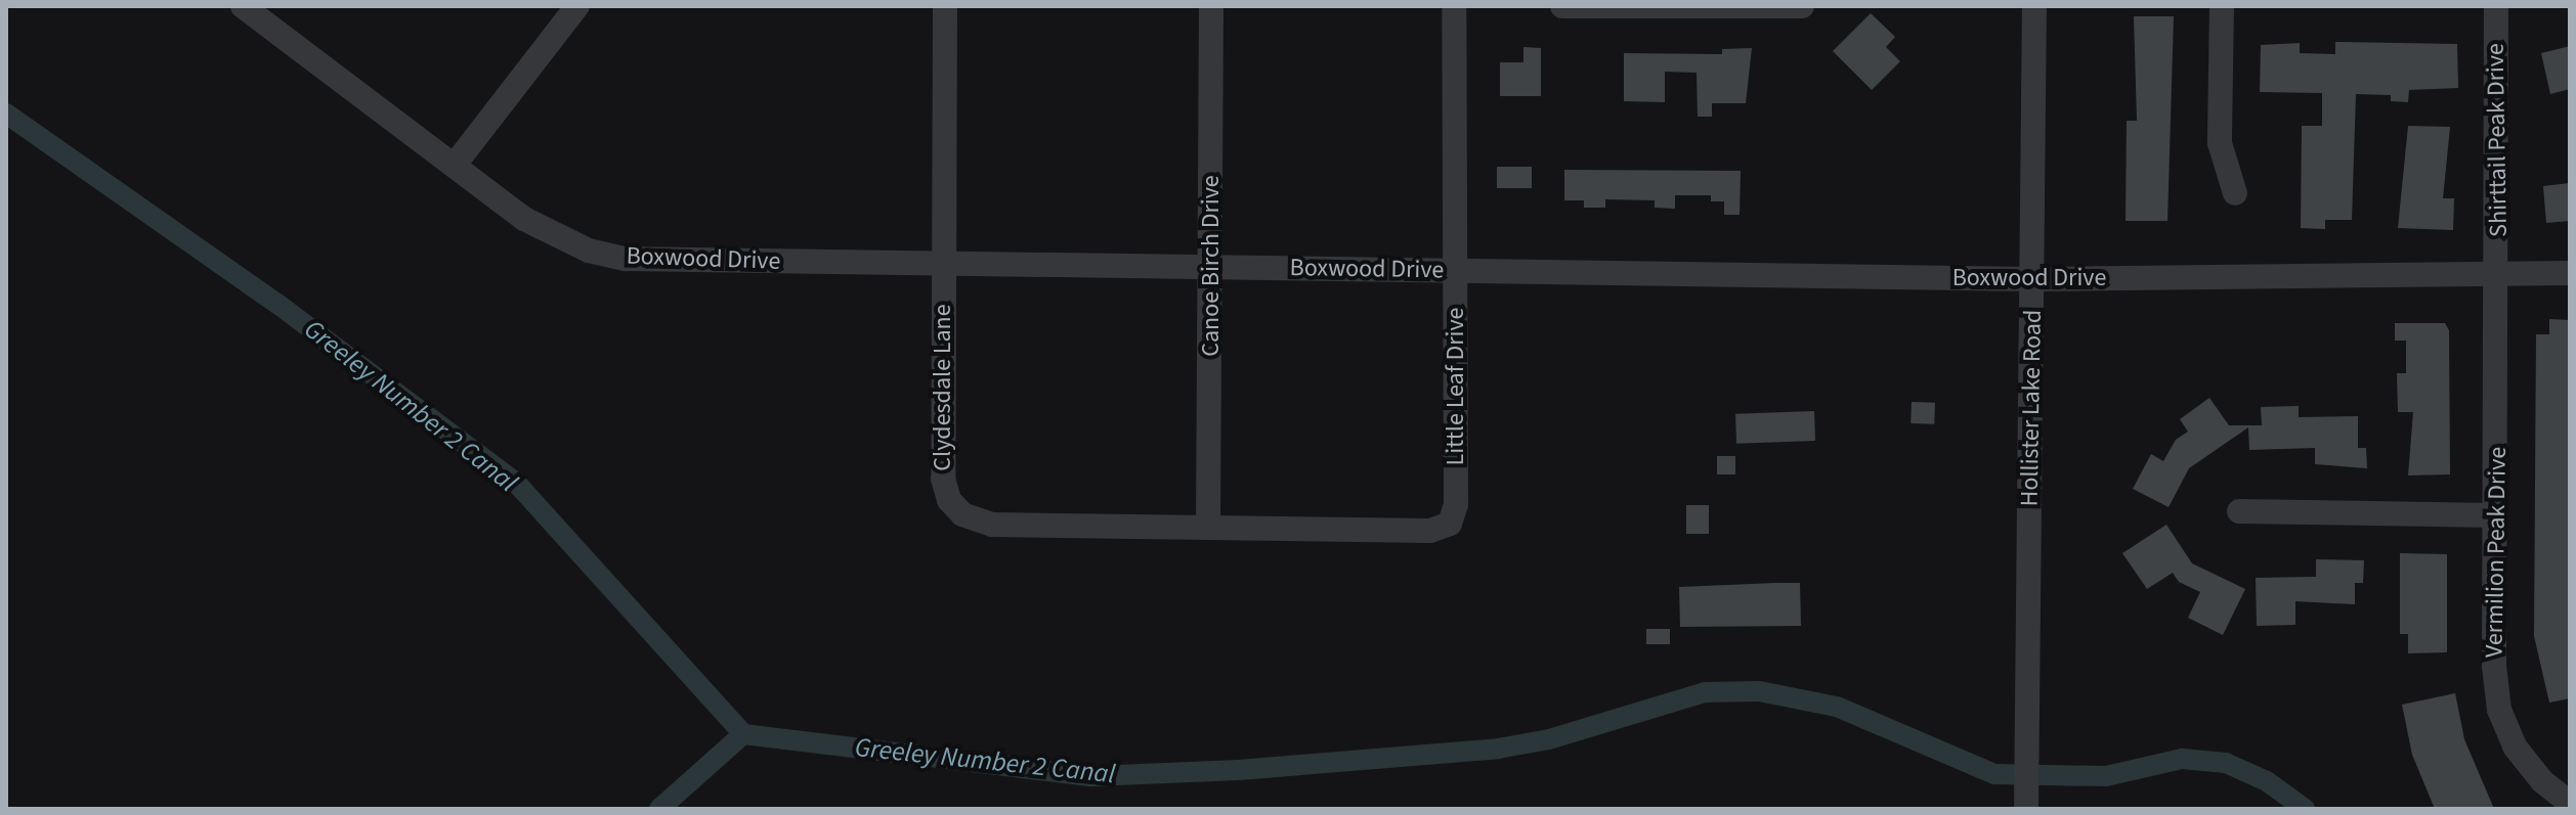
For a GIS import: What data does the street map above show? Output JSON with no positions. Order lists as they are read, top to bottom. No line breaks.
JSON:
{"streets":{"street":["Shirttail Peak Drive","Boxwood Drive","Canoe Birch Drive","Little Leaf Drive","Clydesdale Lane","Hollister Lake Road","Vermilion Peak Drive"]},"crossings":[["Shirttail Peak Drive","Boxwood Drive"],["Shirttail Peak Drive","Vermilion Peak Drive"],["Boxwood Drive","Canoe Birch Drive"],["Boxwood Drive","Little Leaf Drive"],["Boxwood Drive","Clydesdale Lane"],["Boxwood Drive","Hollister Lake Road"],["Boxwood Drive","Vermilion Peak Drive"],["Canoe Birch Drive","Little Leaf Drive"],["Canoe Birch Drive","Clydesdale Lane"],["Little Leaf Drive","Clydesdale Lane"]],"water":["Greeley Number 2 Canal"]}
